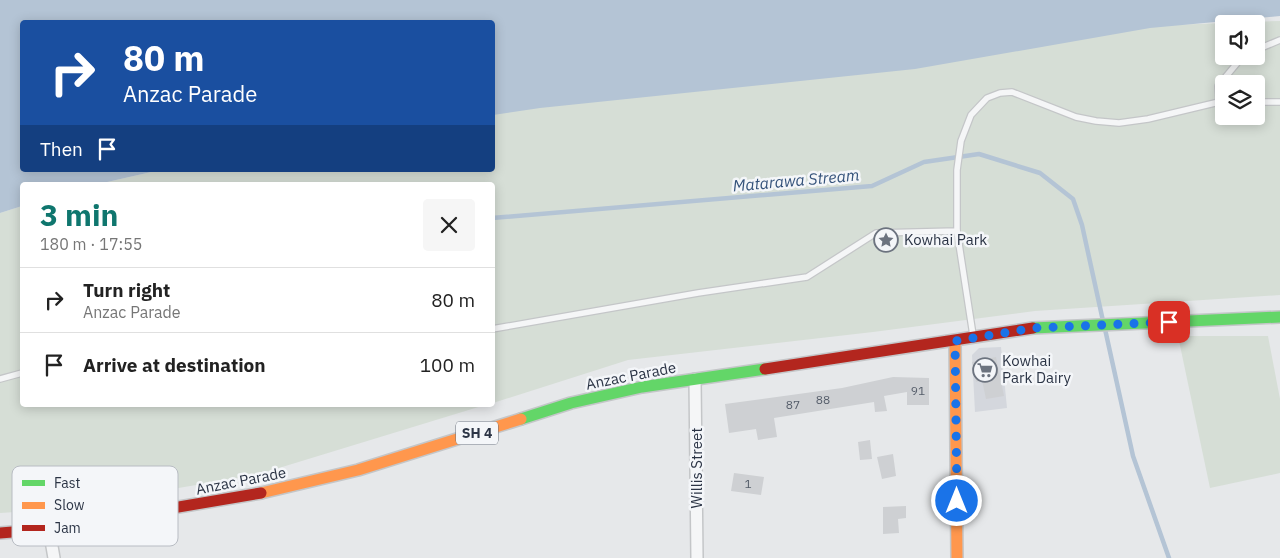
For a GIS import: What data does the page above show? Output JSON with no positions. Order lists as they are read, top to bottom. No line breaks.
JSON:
{"streets":{"main road":["Anzac Parade","SH 4"],"street":["Willis Street"]},"crossings":[["Anzac Parade","Willis Street"]],"water":["Matarawa Stream"],"places":{"place":["Kowhai Park"],"supermarket":["Kowhai Park Dairy"]},"house_numbers":["91","88","87","1"],"legend":["Fast","Slow","Jam"],"page":{"turn":["80 m","Anzac Parade"],"then":"Then","heading":["3 min","180 m · 17:55"],"list":[{"name":"Turn right","note":"Anzac Parade","value":"80 m"},{"name":"Arrive at destination","value":"100 m"}]}}
